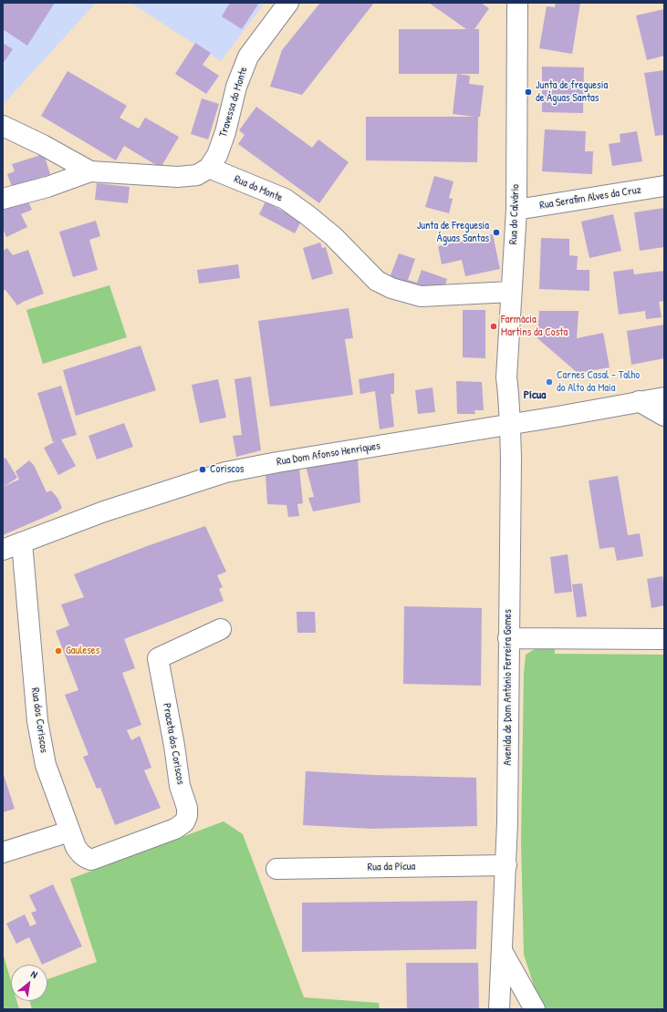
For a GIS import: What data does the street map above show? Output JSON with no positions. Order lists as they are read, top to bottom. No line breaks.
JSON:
{"streets":{"street":["Travessa do Monte","Rua do Monte","Rua Serafim Alves da Cruz","Rua do Calvário","Rua Dom Afonso Henriques","Avenida de Dom António Ferreira Gomes","Rua dos Coriscos","Praceta dos Coriscos","Rua da Pícua"]},"crossings":[["Travessa do Monte","Rua do Monte"],["Rua do Monte","Rua do Calvário"],["Rua Serafim Alves da Cruz","Rua do Calvário"],["Rua do Calvário","Rua Dom Afonso Henriques"],["Rua do Calvário","Avenida de Dom António Ferreira Gomes"],["Rua Dom Afonso Henriques","Avenida de Dom António Ferreira Gomes"],["Rua Dom Afonso Henriques","Rua dos Coriscos"],["Avenida de Dom António Ferreira Gomes","Rua da Pícua"],["Rua dos Coriscos","Praceta dos Coriscos"]],"districts":["Pícua"],"places":["Junta de freguesia de Águas Santas","Junta de Freguesia Águas Santas","Farmácia Martins da Costa","Carnes Casal - Talho do Alto da Maia","Coriscos","Gauleses"],"north":"top right"}
